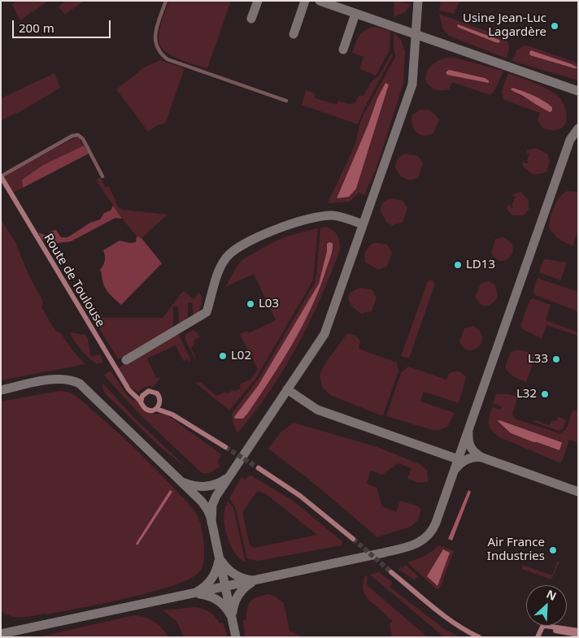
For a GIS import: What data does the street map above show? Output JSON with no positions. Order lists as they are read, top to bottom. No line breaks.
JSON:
{"streets":{"main road":["Route de Toulouse"]},"places":["Usine Jean-Luc Lagardère","LD13","L03","L02","L33","L32","Air France Industries"],"scale_bar":"200 m","north":"top right"}
